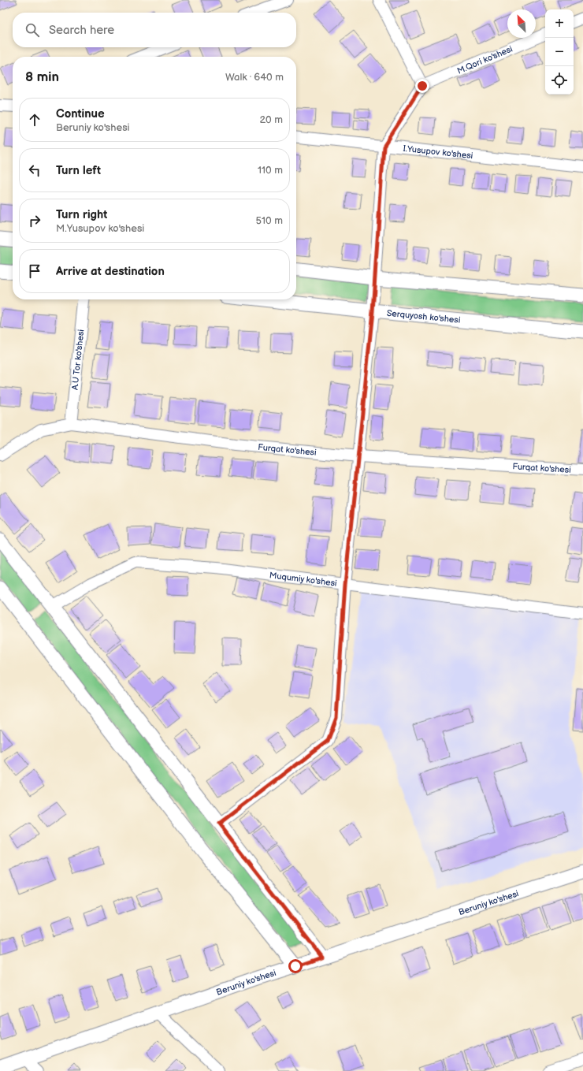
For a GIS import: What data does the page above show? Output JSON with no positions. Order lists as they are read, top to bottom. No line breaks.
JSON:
{"streets":{"street":["M.Qori ko'shesi","I.Yusupov ko'shesi","Serquyosh ko'shesi","A.U Tor ko'shesi","Furqat ko'shesi","Muqumiy ko'shesi","Beruniy ko'shesi"]},"crossings":[["A.U Tor ko'shesi","Furqat ko'shesi"]],"north":"top left","page":{"map_buttons":["+","−"],"search":"Search here","heading":["8 min","Walk · 640 m"],"list":[["Continue","Beruniy ko'shesi","20 m"],["Turn left","110 m"],["Turn right","M.Yusupov ko'shesi","510 m"],"Arrive at destination"]}}
